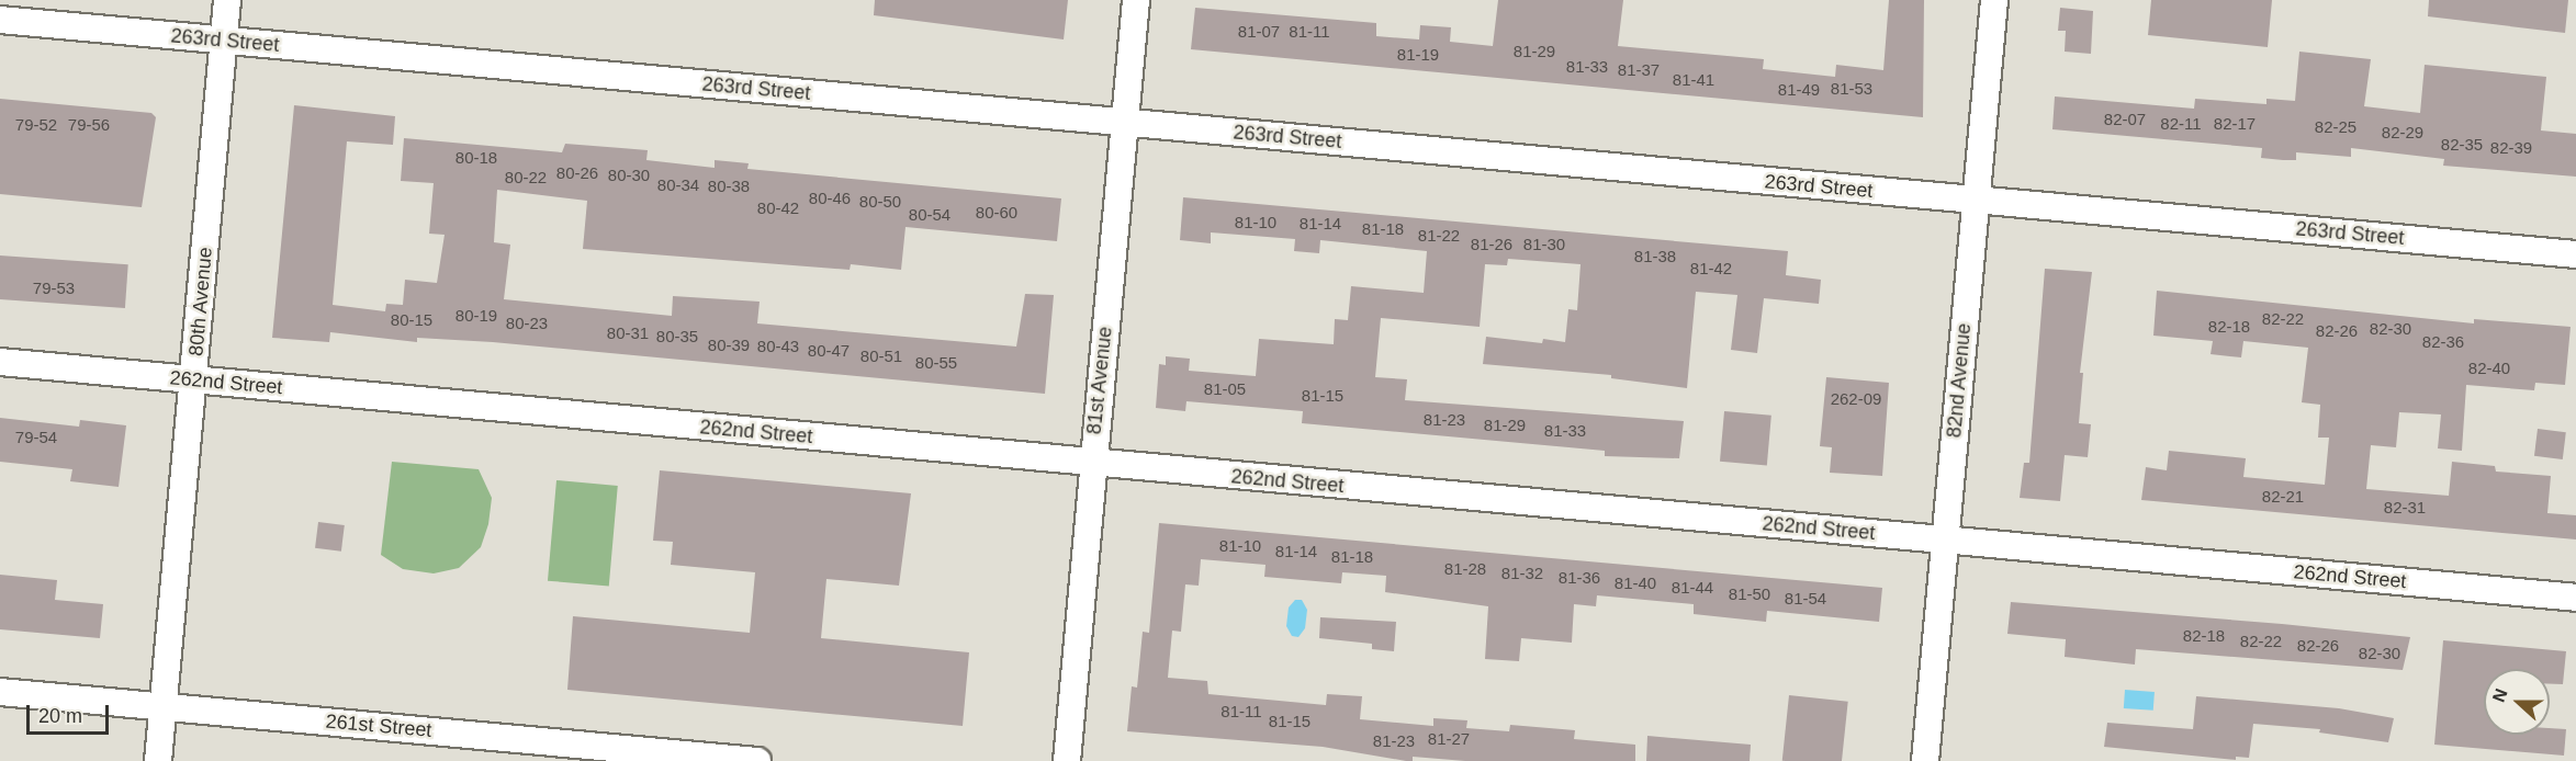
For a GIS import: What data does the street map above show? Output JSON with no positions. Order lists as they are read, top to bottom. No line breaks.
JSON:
{"streets":{"street":["263rd Street","80th Avenue","81st Avenue","82nd Avenue","262nd Street","261st Street"]},"crossings":[["263rd Street","80th Avenue"],["263rd Street","81st Avenue"],["263rd Street","82nd Avenue"],["80th Avenue","262nd Street"],["80th Avenue","261st Street"],["81st Avenue","262nd Street"],["82nd Avenue","262nd Street"]],"house_numbers":["81-07","81-11","81-29","81-19","81-33","81-37","81-41","81-53","81-49","82-07","82-11","82-17","79-52","79-56","82-25","82-29","82-35","82-39","80-18","80-26","80-30","80-22","80-34","80-38","80-46","80-50","80-42","80-60","80-54","81-10","81-14","81-18","81-22","81-26","81-30","81-38","81-42","79-53","80-19","82-22","80-15","80-23","82-18","82-30","82-26","80-31","80-35","82-36","80-39","80-43","80-47","80-51","80-55","82-40","81-05","81-15","262-09","81-23","81-29","81-33","79-54","82-21","82-31","81-10","81-14","81-18","81-28","81-32","81-36","81-40","81-44","81-50","81-54","82-18","82-22","82-26","82-30","81-11","81-15","81-27","81-23"],"scale_bar":"20 m","north":"left"}
